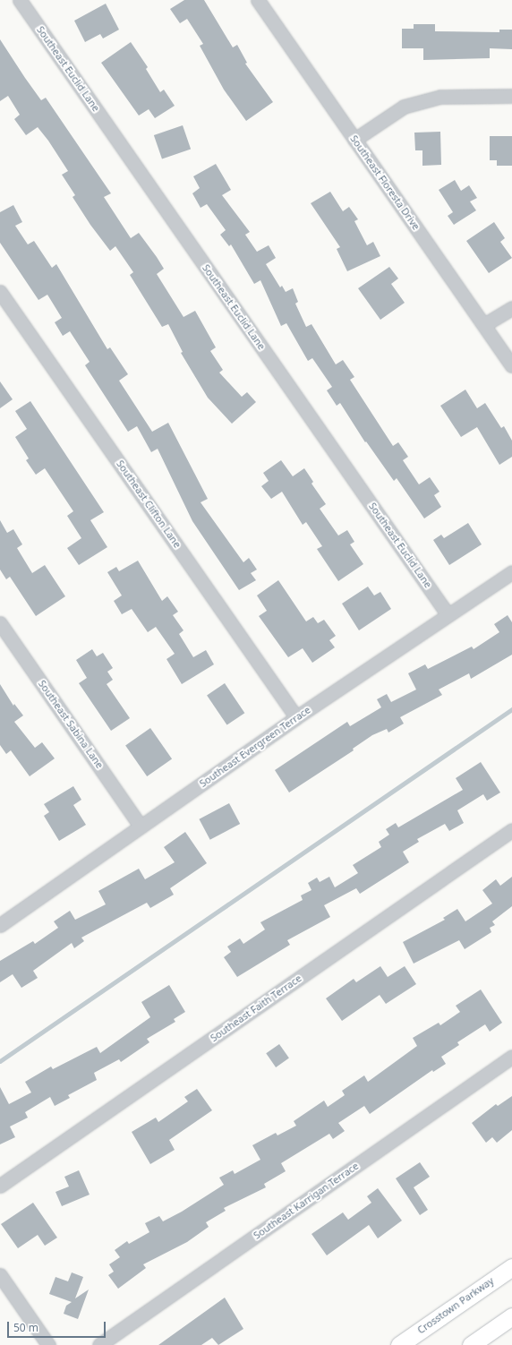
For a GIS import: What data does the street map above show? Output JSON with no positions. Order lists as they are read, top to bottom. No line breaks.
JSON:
{"streets":{"main road":["Crosstown Parkway"],"street":["Southeast Euclid Lane","Southeast Floresta Drive","Southeast Clifton Lane","Southeast Sabina Lane","Southeast Evergreen Terrace","Southeast Faith Terrace","Southeast Karrigan Terrace"]},"crossings":[["Southeast Euclid Lane","Southeast Evergreen Terrace"],["Southeast Clifton Lane","Southeast Evergreen Terrace"],["Southeast Sabina Lane","Southeast Evergreen Terrace"]],"scale_bar":"50 m"}
